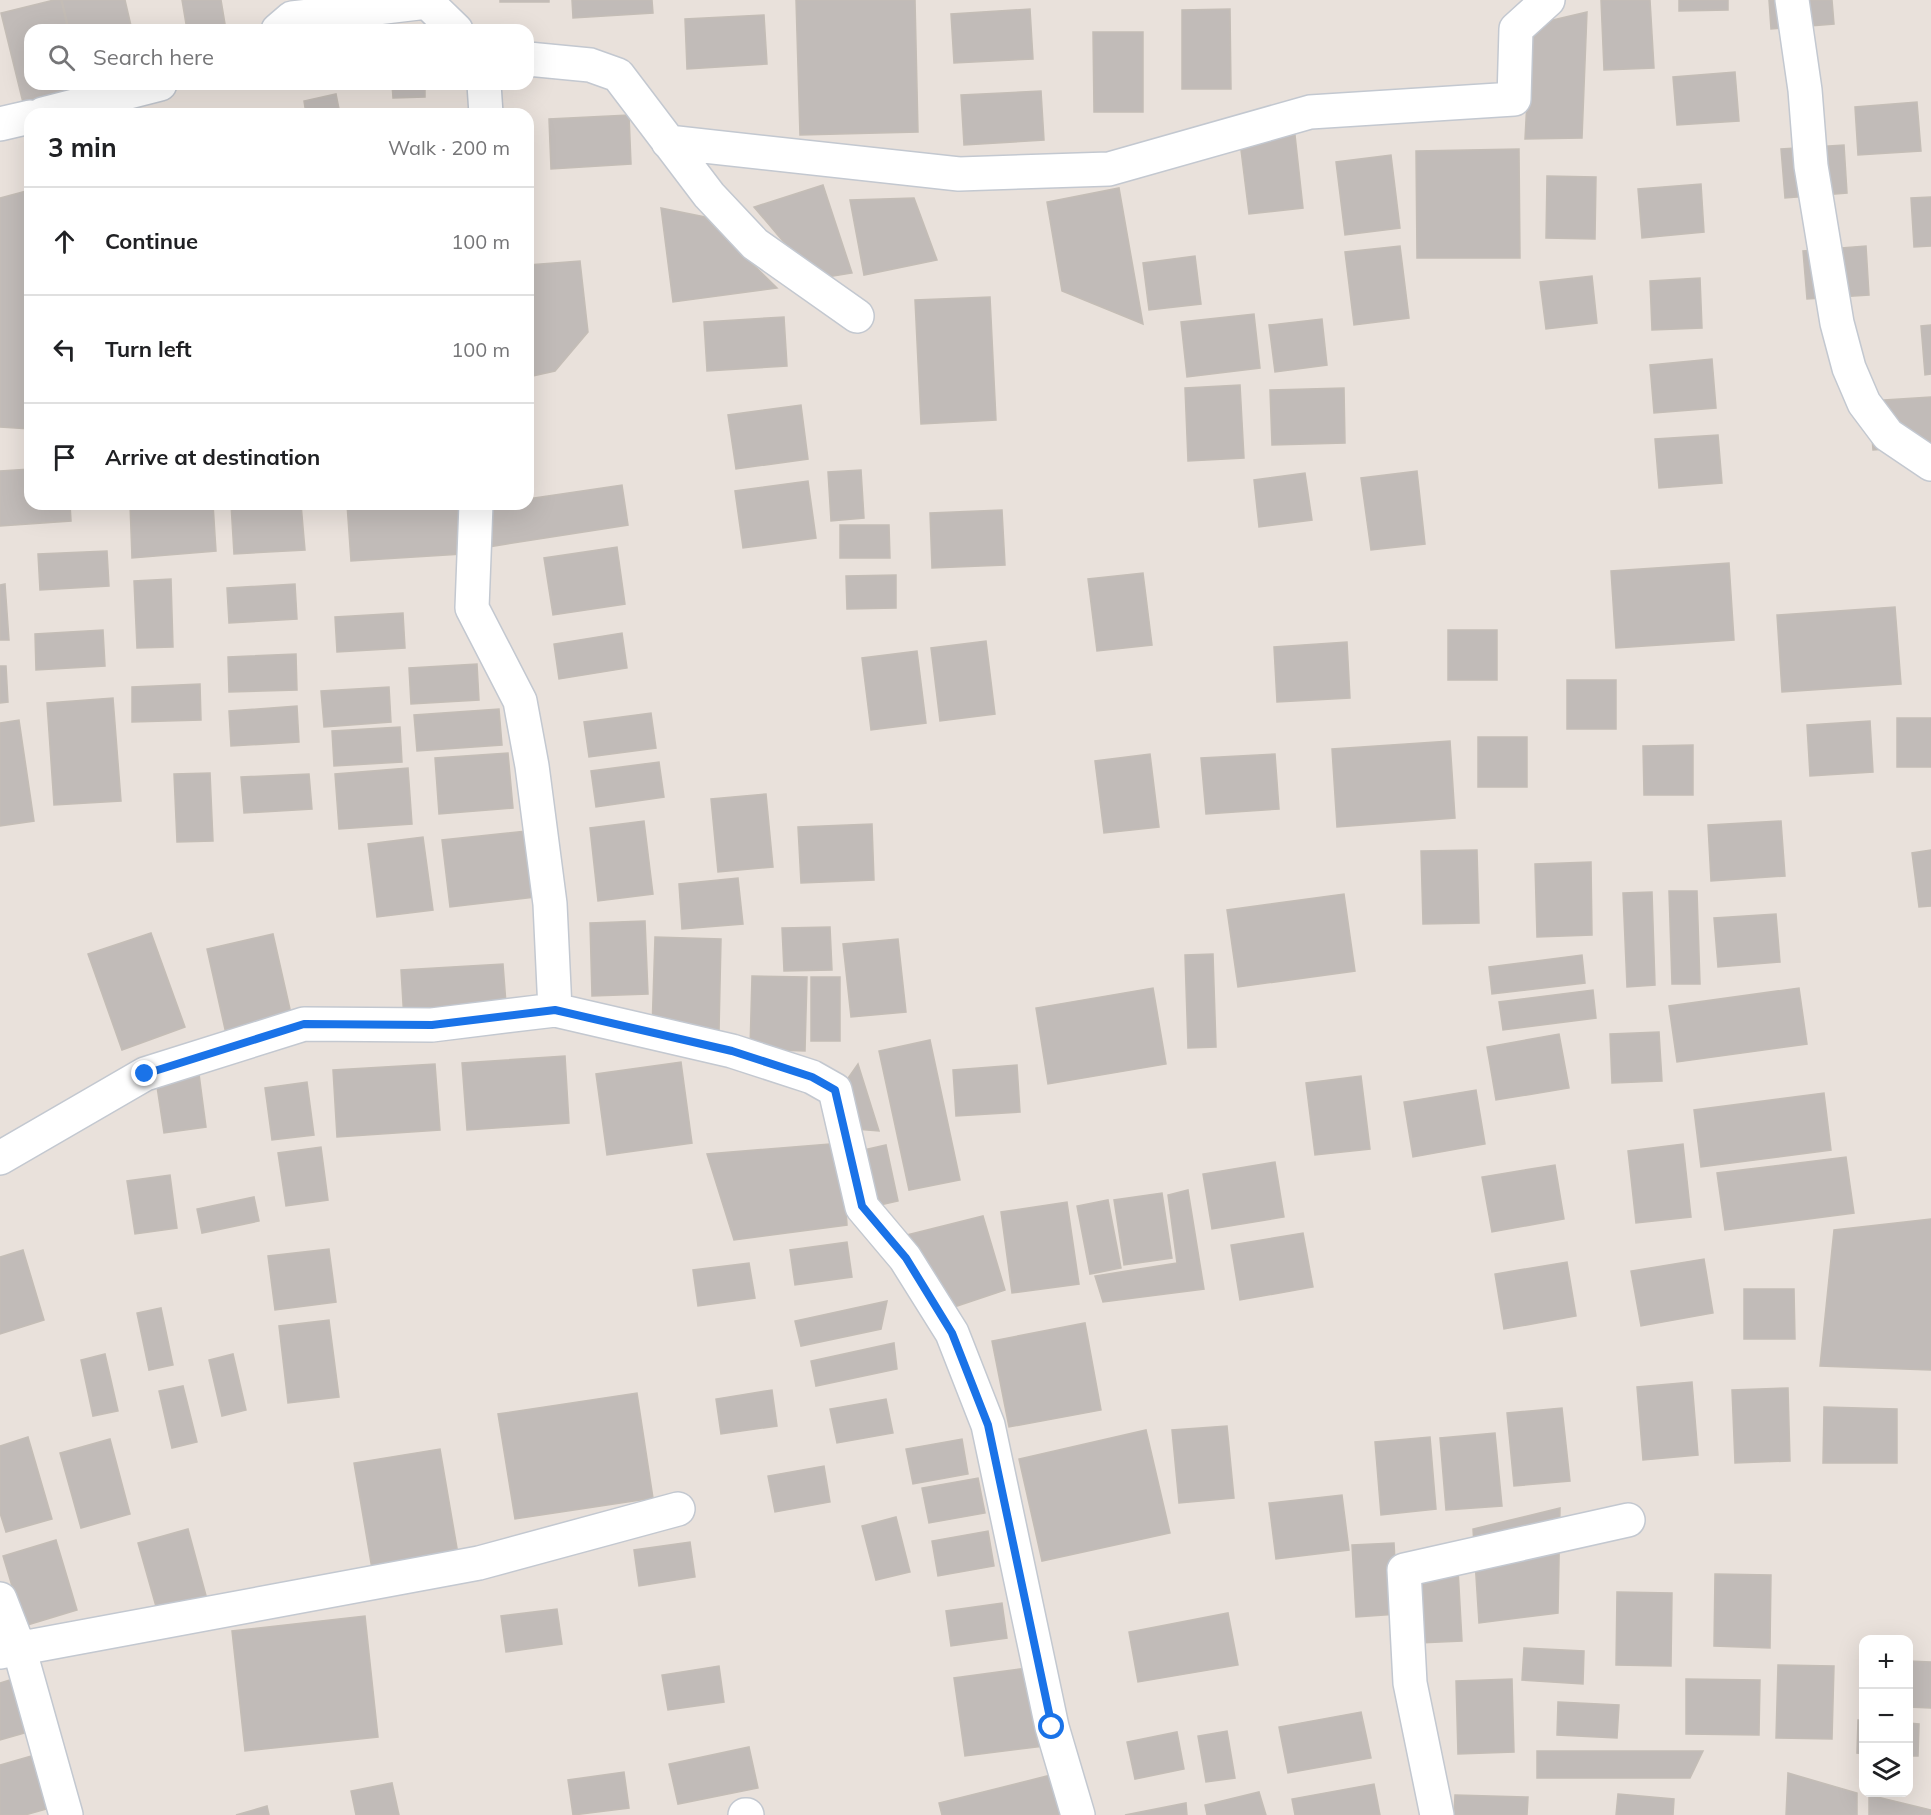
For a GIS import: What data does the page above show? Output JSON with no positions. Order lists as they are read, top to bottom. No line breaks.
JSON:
{"page":{"search":"Search here","heading":["3 min","Walk · 200 m"],"list":[["Continue","100 m"],["Turn left","100 m"],"Arrive at destination"],"map_buttons":["+","−"]}}
